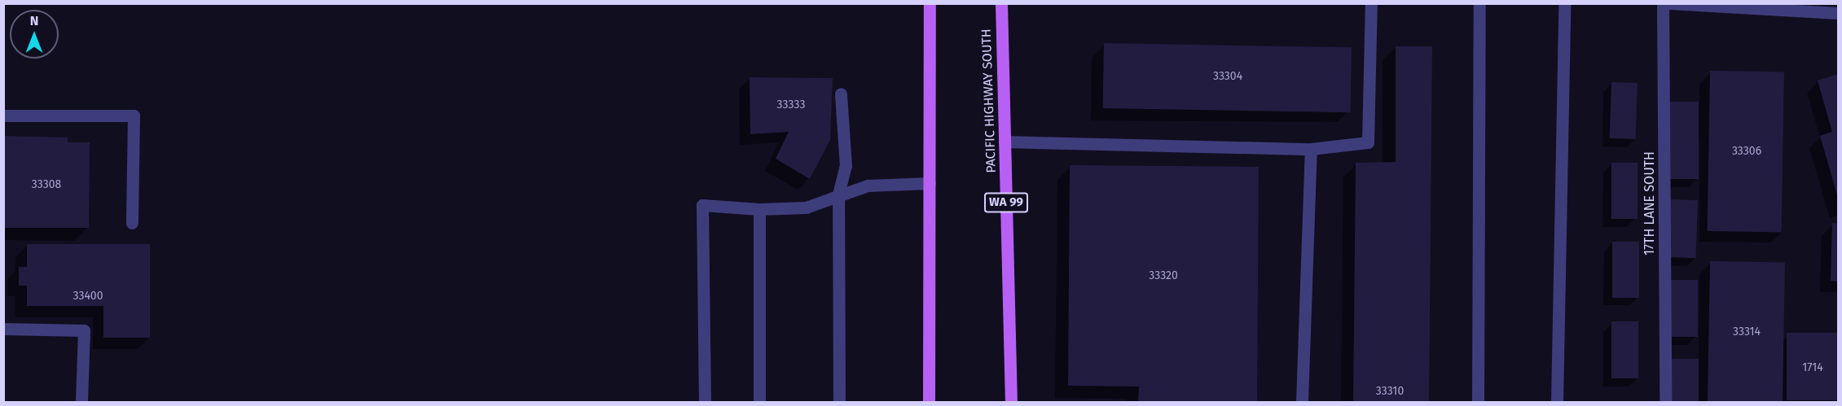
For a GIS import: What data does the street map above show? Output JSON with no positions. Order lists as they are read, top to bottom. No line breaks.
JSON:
{"streets":{"main road":["PACIFIC HIGHWAY SOUTH","WA 99"],"street":["17TH LANE SOUTH"]},"house_numbers":["33304","33333","33306","33308","33320","33400","33314","1714","33310"],"north":"top"}
